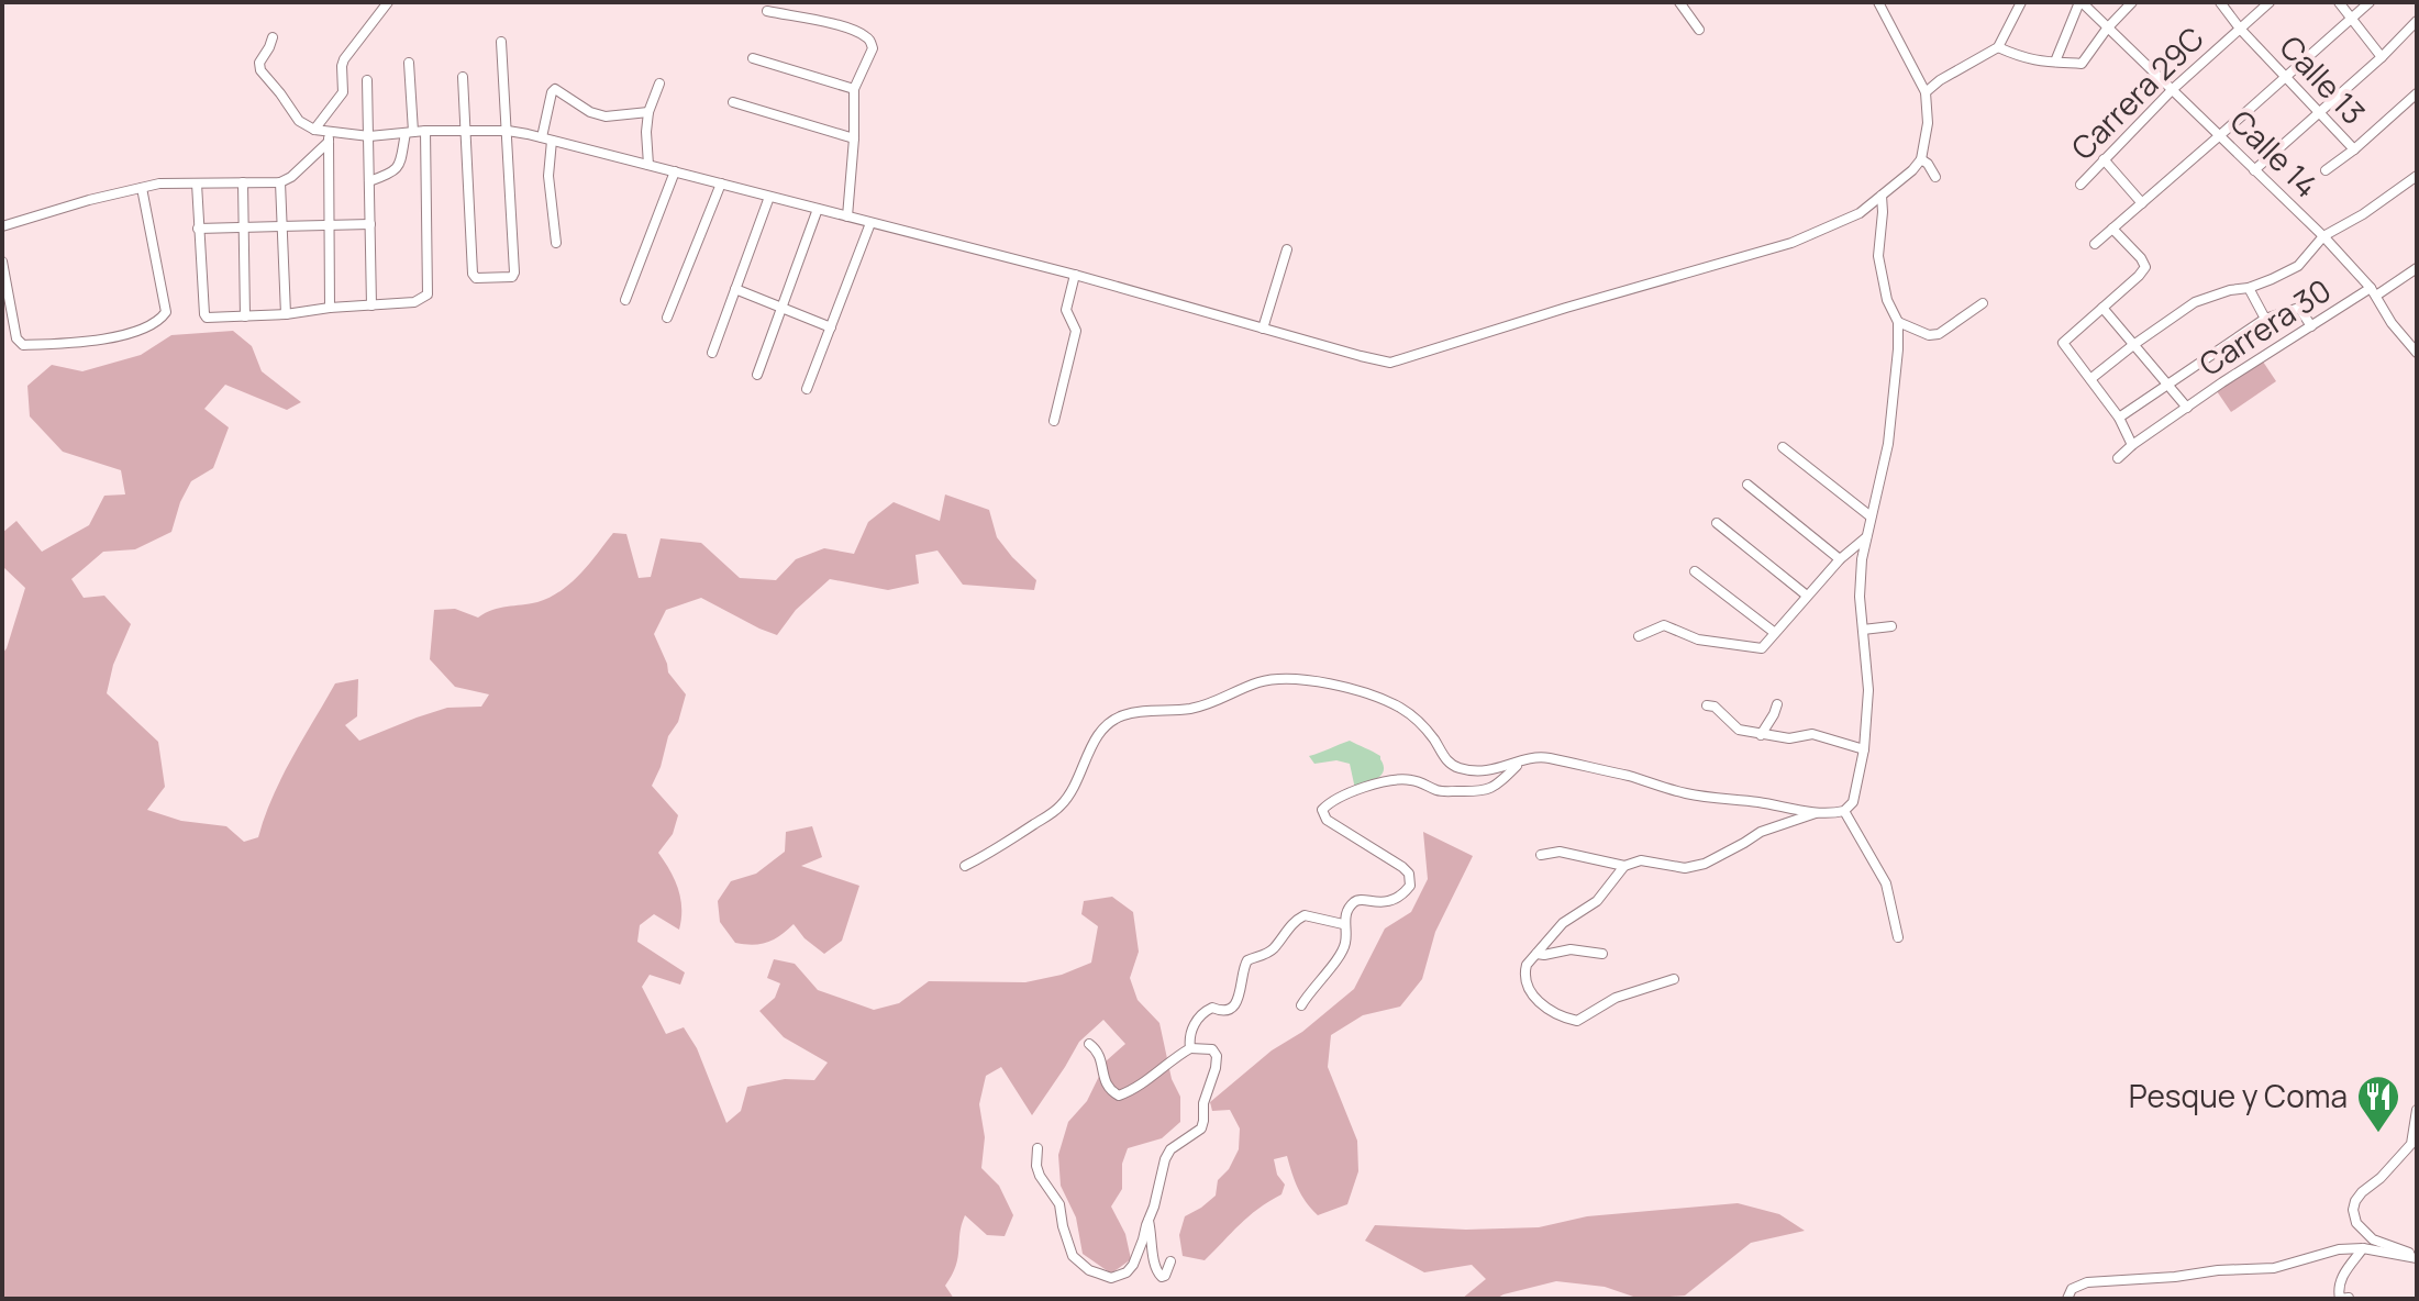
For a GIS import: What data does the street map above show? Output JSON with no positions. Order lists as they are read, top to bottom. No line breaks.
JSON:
{"streets":{"street":["Calle 13","Carrera 29C","Calle 14","Carrera 30"]},"crossings":[["Calle 13","Carrera 29C"],["Carrera 29C","Calle 14"],["Calle 14","Carrera 30"]],"places":{"restaurant":["Pesque y Coma"]}}
